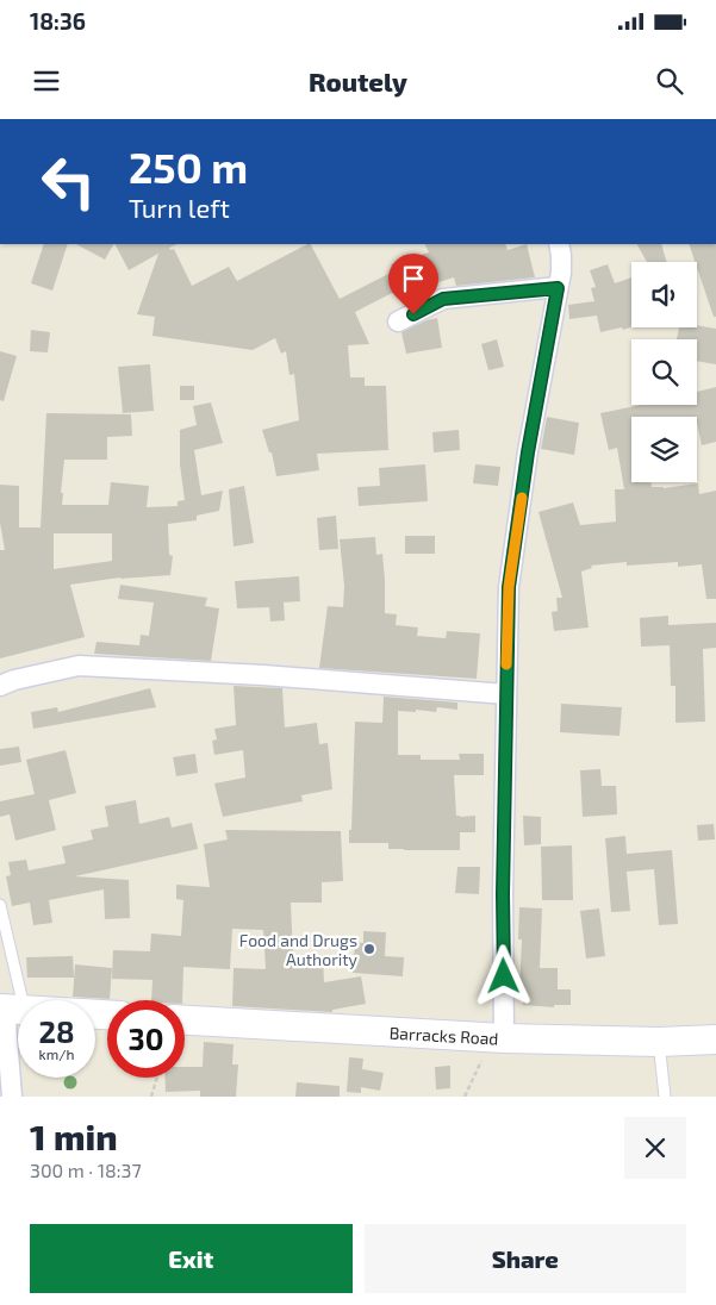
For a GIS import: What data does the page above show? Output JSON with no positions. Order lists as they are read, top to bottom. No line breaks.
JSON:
{"streets":{"street":["Barracks Road"]},"places":["Food and Drugs Authority"],"page":{"status":"18:36","header":"Routely","turn":["250 m","Turn left"],"speed":"28 km/h","limit":"30","heading":["1 min","300 m · 18:37"],"buttons":["Exit","Share"]}}
